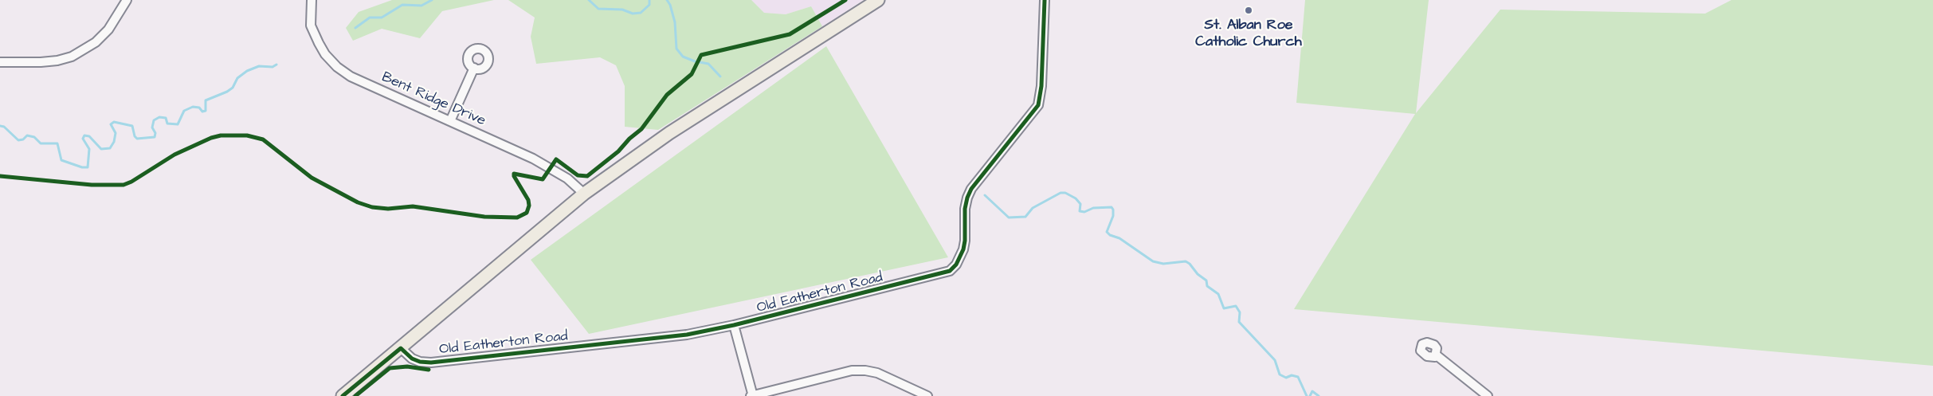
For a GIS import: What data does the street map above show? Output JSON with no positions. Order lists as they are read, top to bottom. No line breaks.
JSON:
{"streets":{"street":["Bent Ridge Drive","Old Eatherton Road"]},"places":["St. Alban Roe Catholic Church"]}
